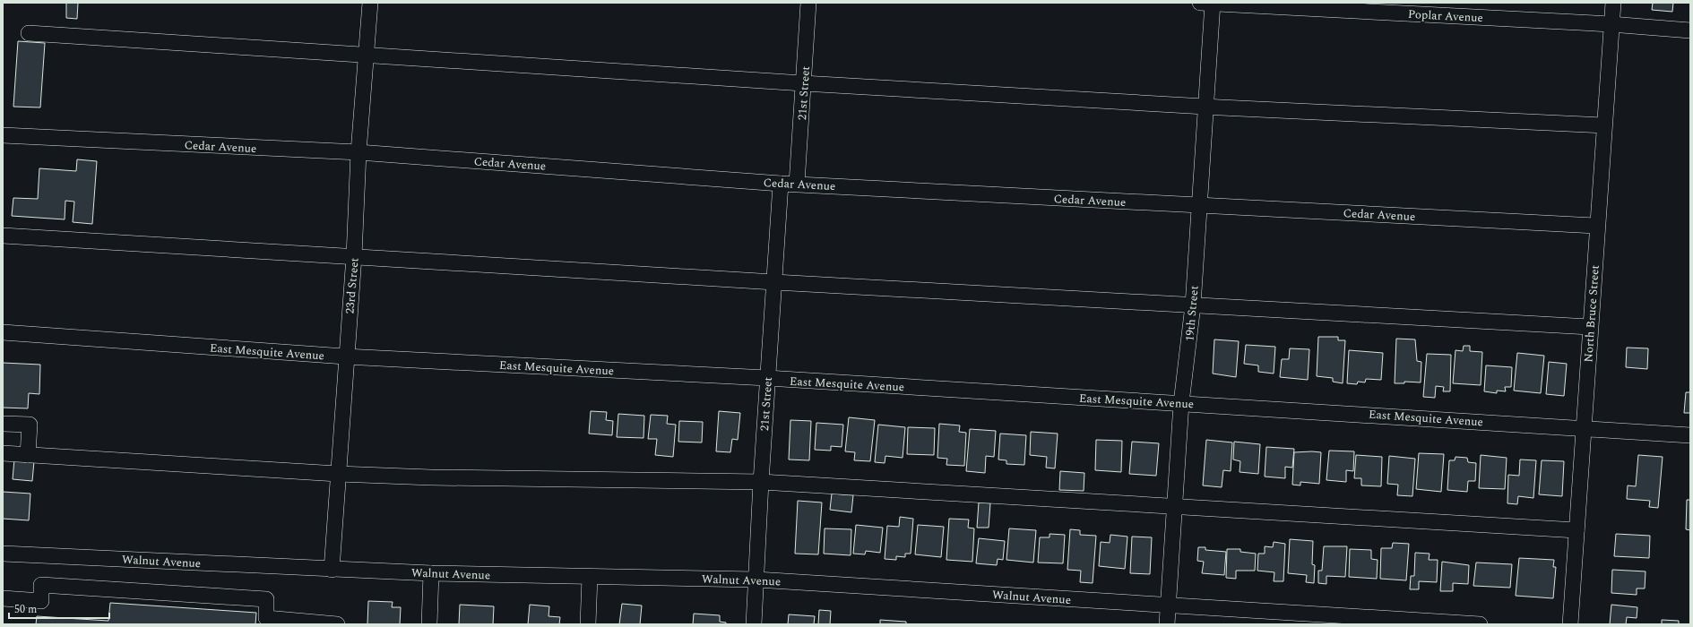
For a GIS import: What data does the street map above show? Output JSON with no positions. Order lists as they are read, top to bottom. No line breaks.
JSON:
{"streets":{"street":["Poplar Avenue","21st Street","Cedar Avenue","23rd Street","19th Street","North Bruce Street","East Mesquite Avenue","Walnut Avenue"]},"crossings":[["Poplar Avenue","19th Street"],["Poplar Avenue","North Bruce Street"],["21st Street","Cedar Avenue"],["21st Street","East Mesquite Avenue"],["21st Street","Walnut Avenue"],["Cedar Avenue","23rd Street"],["Cedar Avenue","19th Street"],["Cedar Avenue","North Bruce Street"],["23rd Street","East Mesquite Avenue"],["23rd Street","Walnut Avenue"],["19th Street","East Mesquite Avenue"],["19th Street","Walnut Avenue"],["North Bruce Street","East Mesquite Avenue"]],"scale_bar":"50 m"}
